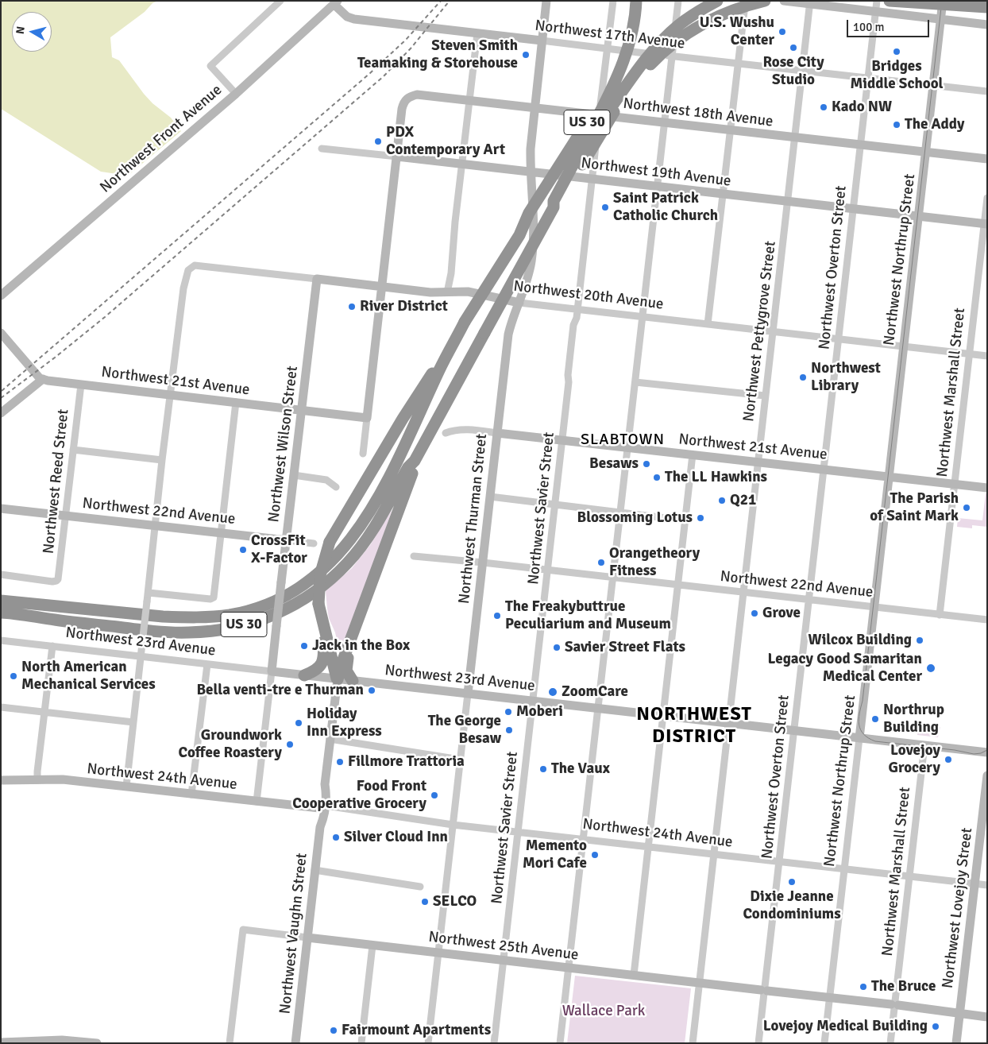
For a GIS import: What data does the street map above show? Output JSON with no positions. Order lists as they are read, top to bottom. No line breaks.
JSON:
{"streets":{"highway":["US 30"],"street":["Northwest 17th Avenue","Northwest 18th Avenue","Northwest Front Avenue","Northwest 19th Avenue","Northwest Northrup Street","Northwest Overton Street","Northwest 20th Avenue","Northwest Pettygrove Street","Northwest 21st Avenue","Northwest Marshall Street","Northwest Wilson Street","Northwest Reed Street","Northwest Savier Street","Northwest 22nd Avenue","Northwest Thurman Street","Northwest 23rd Avenue","Northwest 24th Avenue","Northwest Lovejoy Street","Northwest Vaughn Street","Northwest 25th Avenue"]},"crossings":[["Northwest 17th Avenue","Northwest Front Avenue"],["Northwest 17th Avenue","Northwest Northrup Street"],["Northwest 17th Avenue","Northwest Overton Street"],["Northwest 17th Avenue","Northwest Pettygrove Street"],["Northwest 17th Avenue","Northwest Savier Street"],["Northwest 17th Avenue","Northwest Thurman Street"],["Northwest 18th Avenue","Northwest 19th Avenue"],["Northwest 18th Avenue","Northwest Northrup Street"],["Northwest 18th Avenue","Northwest Overton Street"],["Northwest 18th Avenue","Northwest Pettygrove Street"],["Northwest 18th Avenue","Northwest Savier Street"],["Northwest 18th Avenue","Northwest Thurman Street"],["Northwest 19th Avenue","Northwest Northrup Street"],["Northwest 19th Avenue","Northwest Overton Street"],["Northwest 19th Avenue","Northwest Pettygrove Street"],["Northwest 19th Avenue","Northwest Marshall Street"],["Northwest 19th Avenue","Northwest Savier Street"],["Northwest 19th Avenue","Northwest Thurman Street"],["Northwest Northrup Street","Northwest 20th Avenue"],["Northwest Northrup Street","Northwest 21st Avenue"],["Northwest Northrup Street","Northwest 22nd Avenue"],["Northwest Northrup Street","Northwest 23rd Avenue"],["Northwest Northrup Street","Northwest 24th Avenue"],["Northwest Northrup Street","Northwest 25th Avenue"],["Northwest Overton Street","Northwest 20th Avenue"],["Northwest Overton Street","Northwest 21st Avenue"],["Northwest Overton Street","Northwest 22nd Avenue"],["Northwest Overton Street","Northwest 23rd Avenue"],["Northwest Overton Street","Northwest 24th Avenue"],["Northwest Overton Street","Northwest 25th Avenue"],["Northwest 20th Avenue","Northwest Pettygrove Street"],["Northwest 20th Avenue","Northwest 21st Avenue"],["Northwest 20th Avenue","Northwest Marshall Street"],["Northwest 20th Avenue","Northwest Wilson Street"],["Northwest 20th Avenue","Northwest Savier Street"],["Northwest 20th Avenue","Northwest Thurman Street"],["Northwest Pettygrove Street","Northwest 21st Avenue"],["Northwest Pettygrove Street","Northwest 22nd Avenue"],["Northwest Pettygrove Street","Northwest 23rd Avenue"],["Northwest Pettygrove Street","Northwest 24th Avenue"],["Northwest Pettygrove Street","Northwest 25th Avenue"],["Northwest 21st Avenue","Northwest Marshall Street"],["Northwest 21st Avenue","Northwest Wilson Street"],["Northwest 21st Avenue","Northwest Reed Street"],["Northwest 21st Avenue","Northwest Savier Street"],["Northwest 21st Avenue","Northwest Thurman Street"],["Northwest Marshall Street","Northwest 22nd Avenue"],["Northwest Marshall Street","Northwest 23rd Avenue"],["Northwest Marshall Street","Northwest 24th Avenue"],["Northwest Marshall Street","Northwest 25th Avenue"],["Northwest Wilson Street","Northwest 22nd Avenue"],["Northwest Wilson Street","Northwest 23rd Avenue"],["Northwest Wilson Street","Northwest 24th Avenue"],["Northwest Reed Street","Northwest 22nd Avenue"],["Northwest Savier Street","Northwest 22nd Avenue"],["Northwest Savier Street","Northwest 23rd Avenue"],["Northwest Savier Street","Northwest 24th Avenue"],["Northwest Savier Street","Northwest 25th Avenue"],["Northwest 22nd Avenue","Northwest Thurman Street"],["Northwest Thurman Street","Northwest 23rd Avenue"],["Northwest Thurman Street","Northwest 24th Avenue"],["Northwest Thurman Street","Northwest 25th Avenue"],["Northwest 23rd Avenue","Northwest Vaughn Street"],["Northwest 24th Avenue","Northwest Lovejoy Street"],["Northwest 24th Avenue","Northwest Vaughn Street"],["Northwest Lovejoy Street","Northwest 25th Avenue"],["Northwest Vaughn Street","Northwest 25th Avenue"]],"districts":["SLABTOWN","NORTHWEST DISTRICT"],"parks":["Wallace Park"],"places":["U.S. Wushu Center","Rose City Studio","Bridges Middle School","Steven Smith Teamaking & Storehouse","Kado NW","The Addy","PDX Contemporary Art","Saint Patrick Catholic Church","River District","Northwest Library","Besaws","The LL Hawkins","Q21","The Parish of Saint Mark","Blossoming Lotus","CrossFit X-Factor","Orangetheory Fitness","Grove","The Freakybuttrue Peculiarium and Museum","Wilcox Building","Jack in the Box","Savier Street Flats","Legacy Good Samaritan Medical Center","North American Mechanical Services","Bella venti-tre e Thurman","ZoomCare","Moberi","Northrup Building","Holiday Inn Express","The George Besaw","Groundwork Coffee Roastery","Lovejoy Grocery","Fillmore Trattoria","The Vaux","Food Front Cooperative Grocery","Silver Cloud Inn","Memento Mori Cafe","Dixie Jeanne Condominiums","SELCO","The Bruce","Lovejoy Medical Building","Fairmount Apartments"],"scale_bar":"100 m","north":"left"}
